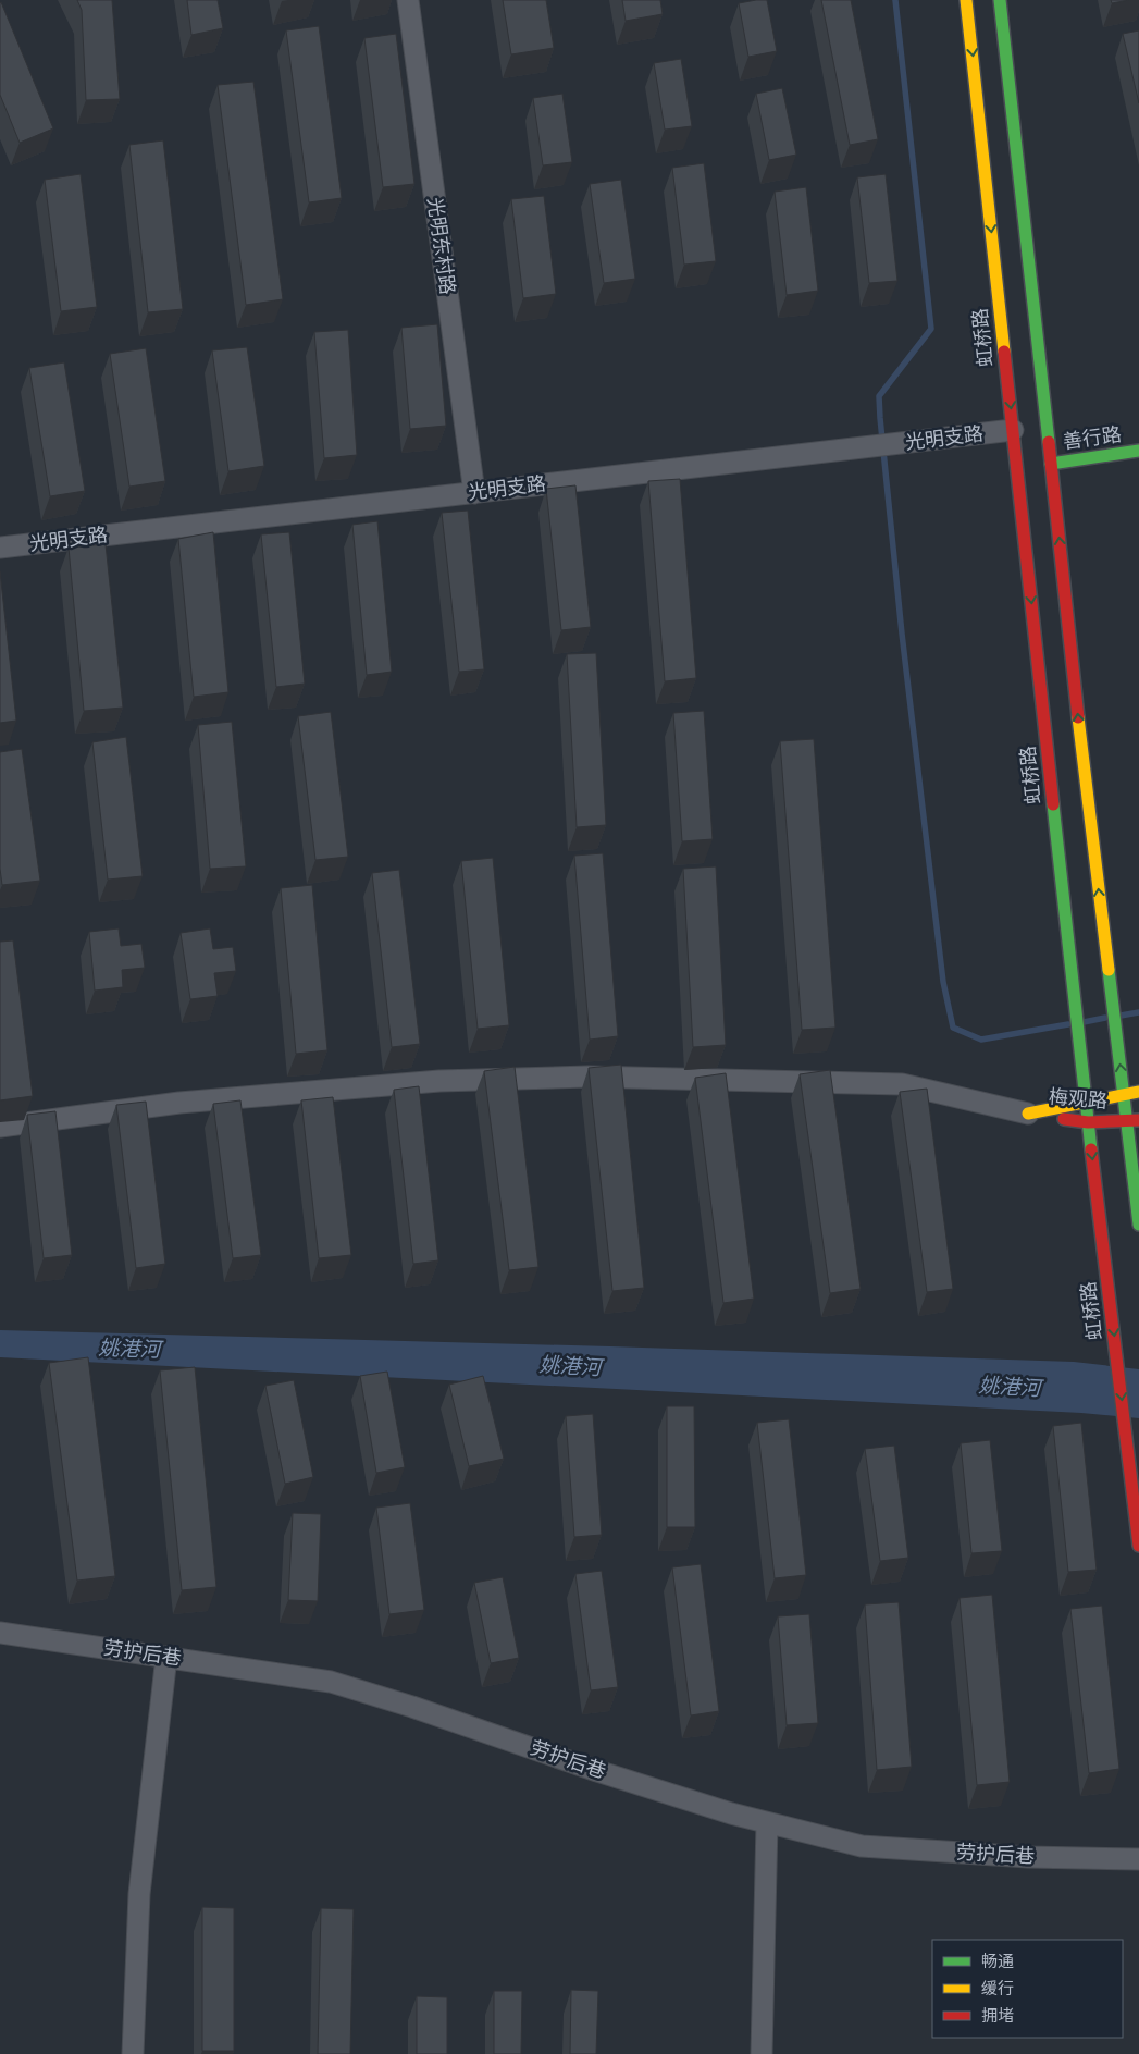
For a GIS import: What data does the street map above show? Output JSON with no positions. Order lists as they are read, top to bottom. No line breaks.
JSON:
{"streets":{"main road":["虹桥路","善行路","梅观路"],"street":["光明东村路","光明支路","劳护后巷"]},"crossings":[["光明东村路","光明支路"],["虹桥路","光明支路"],["虹桥路","梅观路"]],"water":["姚港河"],"legend":["畅通","缓行","拥堵"]}
